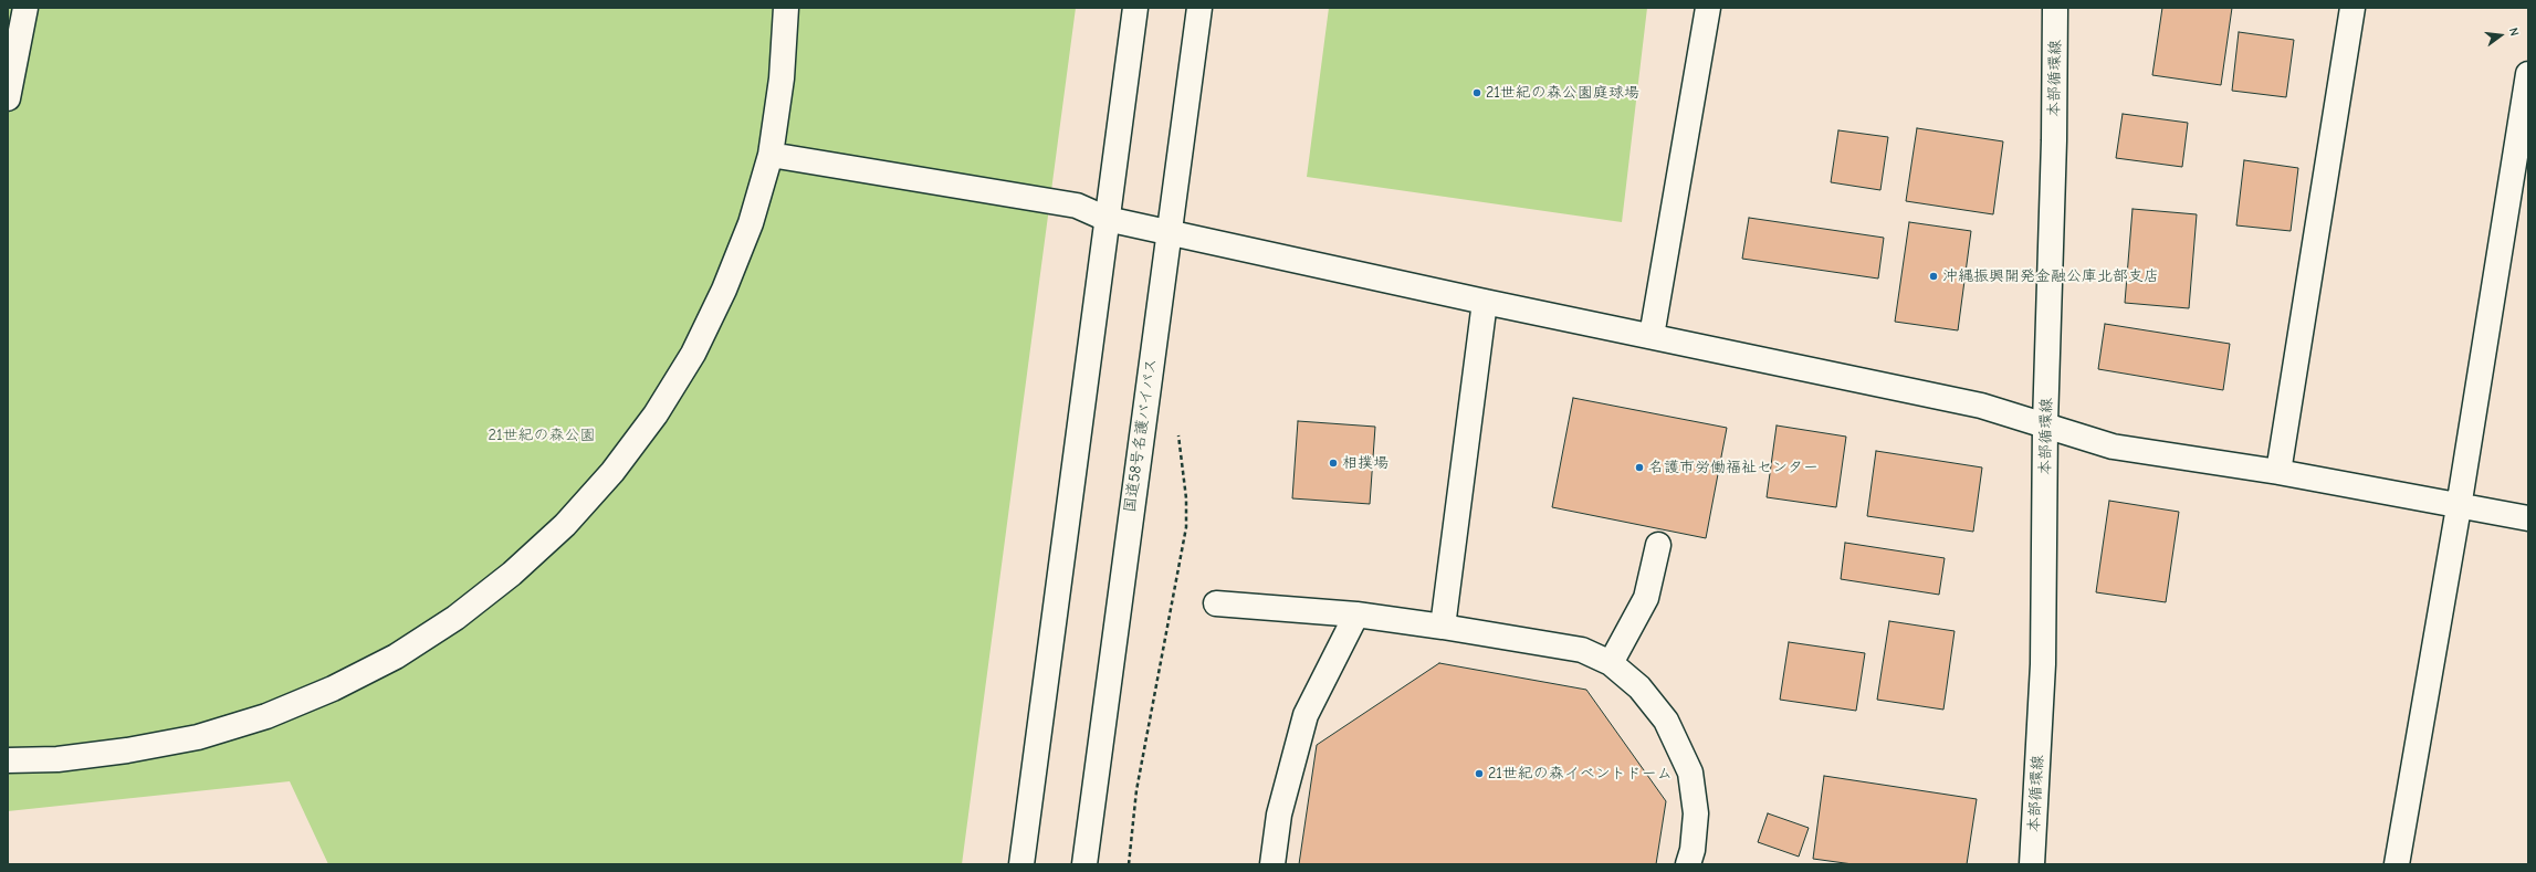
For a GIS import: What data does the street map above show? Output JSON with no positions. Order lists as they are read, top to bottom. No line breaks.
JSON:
{"streets":{"main road":["本部循環線","国道58号名護バイパス"]},"parks":["21世紀の森公園"],"places":["21世紀の森公園庭球場","沖縄振興開発金融公庫北部支店","相撲場","名護市労働福祉センター","21世紀の森イベントドーム"],"north":"right"}
